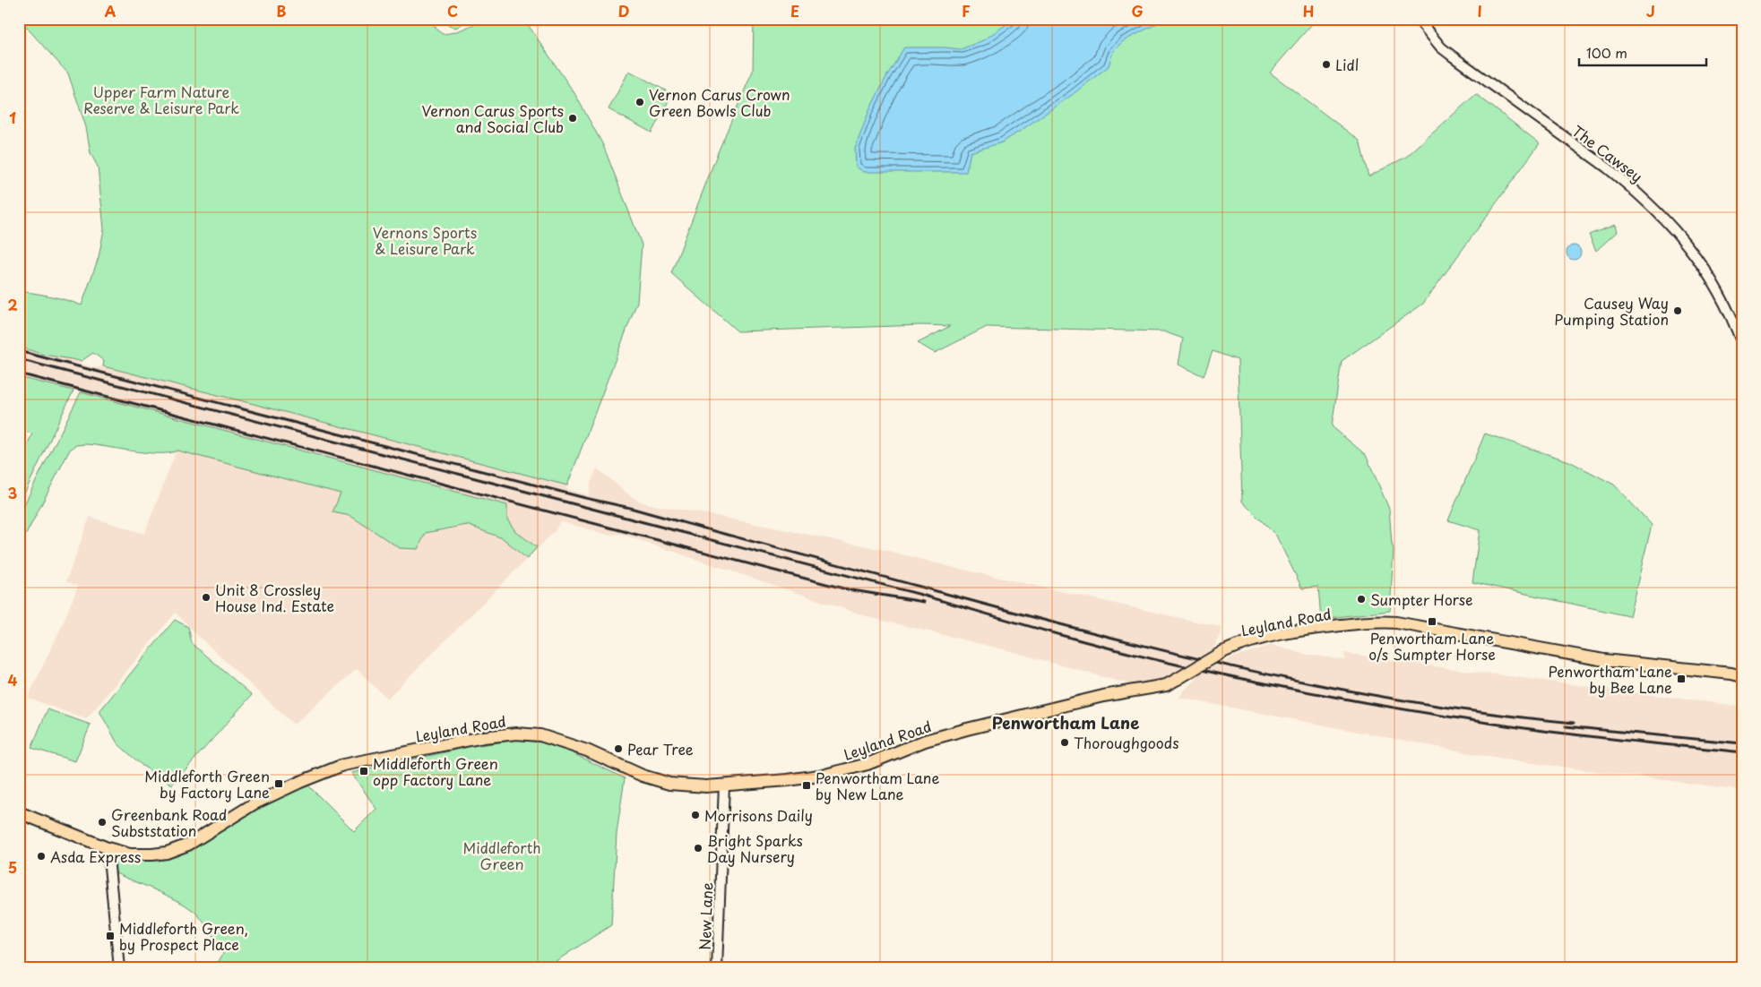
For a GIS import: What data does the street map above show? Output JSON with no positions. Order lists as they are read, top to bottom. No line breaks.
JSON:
{"streets":{"main road":["Leyland Road"],"street":["The Cawsey","New Lane"]},"crossings":[["Leyland Road","New Lane"]],"districts":["Penwortham Lane"],"parks":["Upper Farm Nature Reserve & Leisure Park","Vernons Sports & Leisure Park","Middleforth Green"],"places":{"other":["Lidl","Vernon Carus Crown Green Bowls Club","Vernon Carus Sports and Social Club","Causey Way Pumping Station","Unit 8 Crossley House Ind. Estate","Sumpter Horse","Thoroughgoods","Pear Tree","Morrisons Daily","Greenbank Road Subststation","Bright Sparks Day Nursery","Asda Express"],"transit":["Penwortham Lane o/s Sumpter Horse","Penwortham Lane by Bee Lane","Middleforth Green opp Factory Lane","Middleforth Green by Factory Lane","Penwortham Lane by New Lane","Middleforth Green, by Prospect Place"]},"scale_bar":"100 m","grid":{"columns":["A","B","C","D","E","F","G","H","I","J"],"rows":["1","2","3","4","5"]}}
